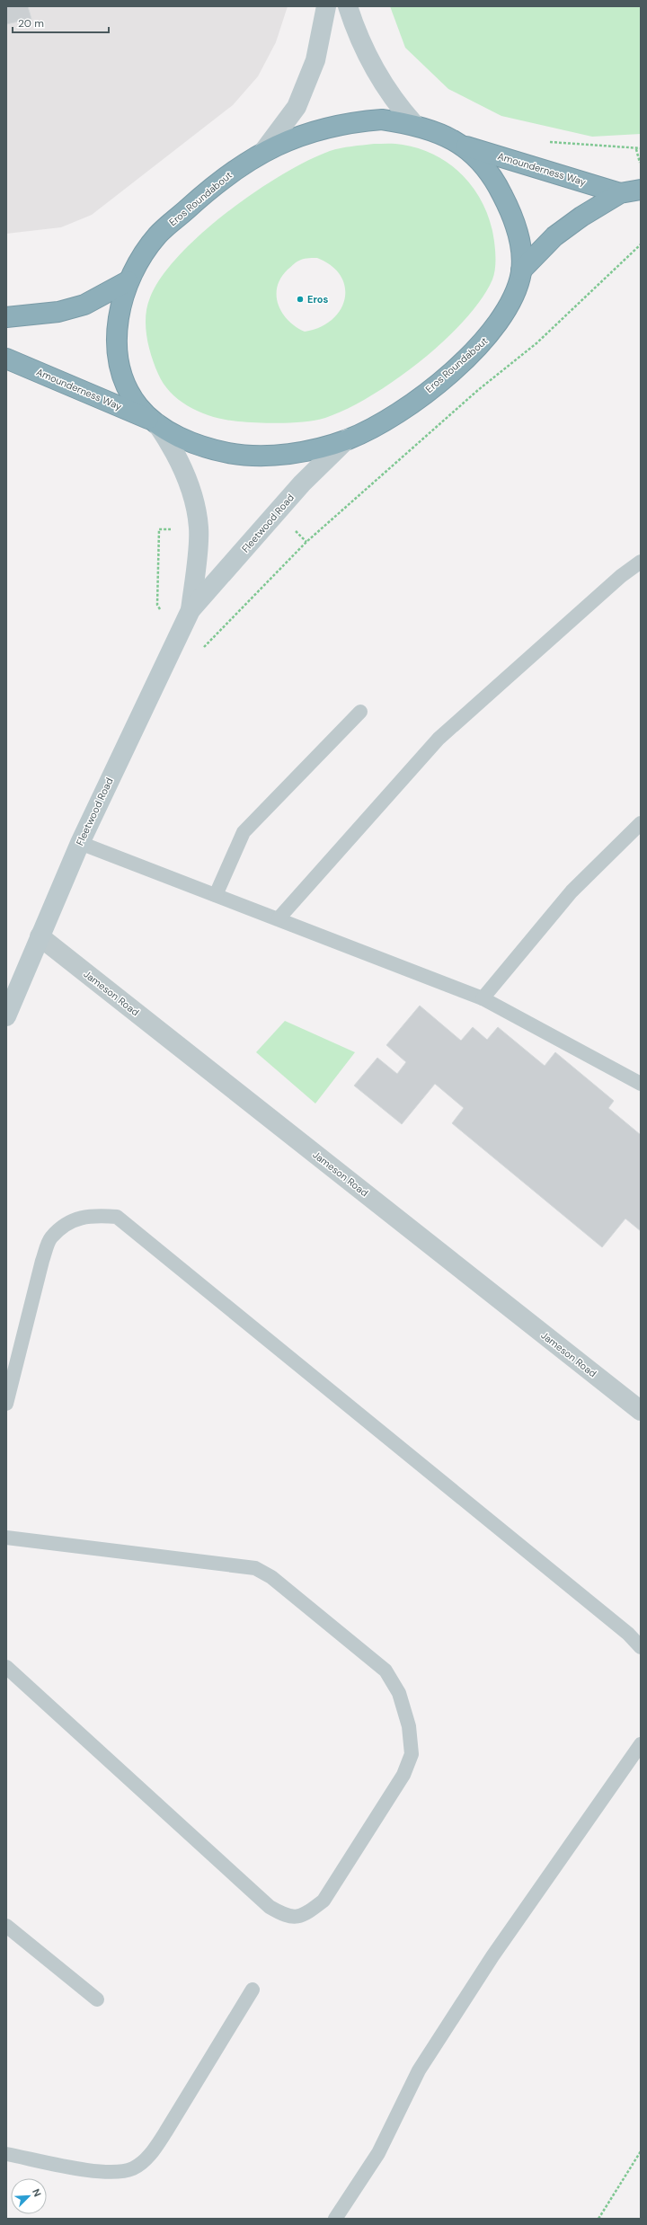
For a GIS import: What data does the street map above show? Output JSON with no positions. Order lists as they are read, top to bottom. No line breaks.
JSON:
{"streets":{"highway":["Amounderness Way","Eros Roundabout"],"main road":["Fleetwood Road"],"street":["Jameson Road"]},"crossings":[["Amounderness Way","Eros Roundabout"],["Amounderness Way","Fleetwood Road"],["Eros Roundabout","Fleetwood Road"],["Fleetwood Road","Jameson Road"]],"places":["Eros"],"scale_bar":"20 m","north":"top right"}
